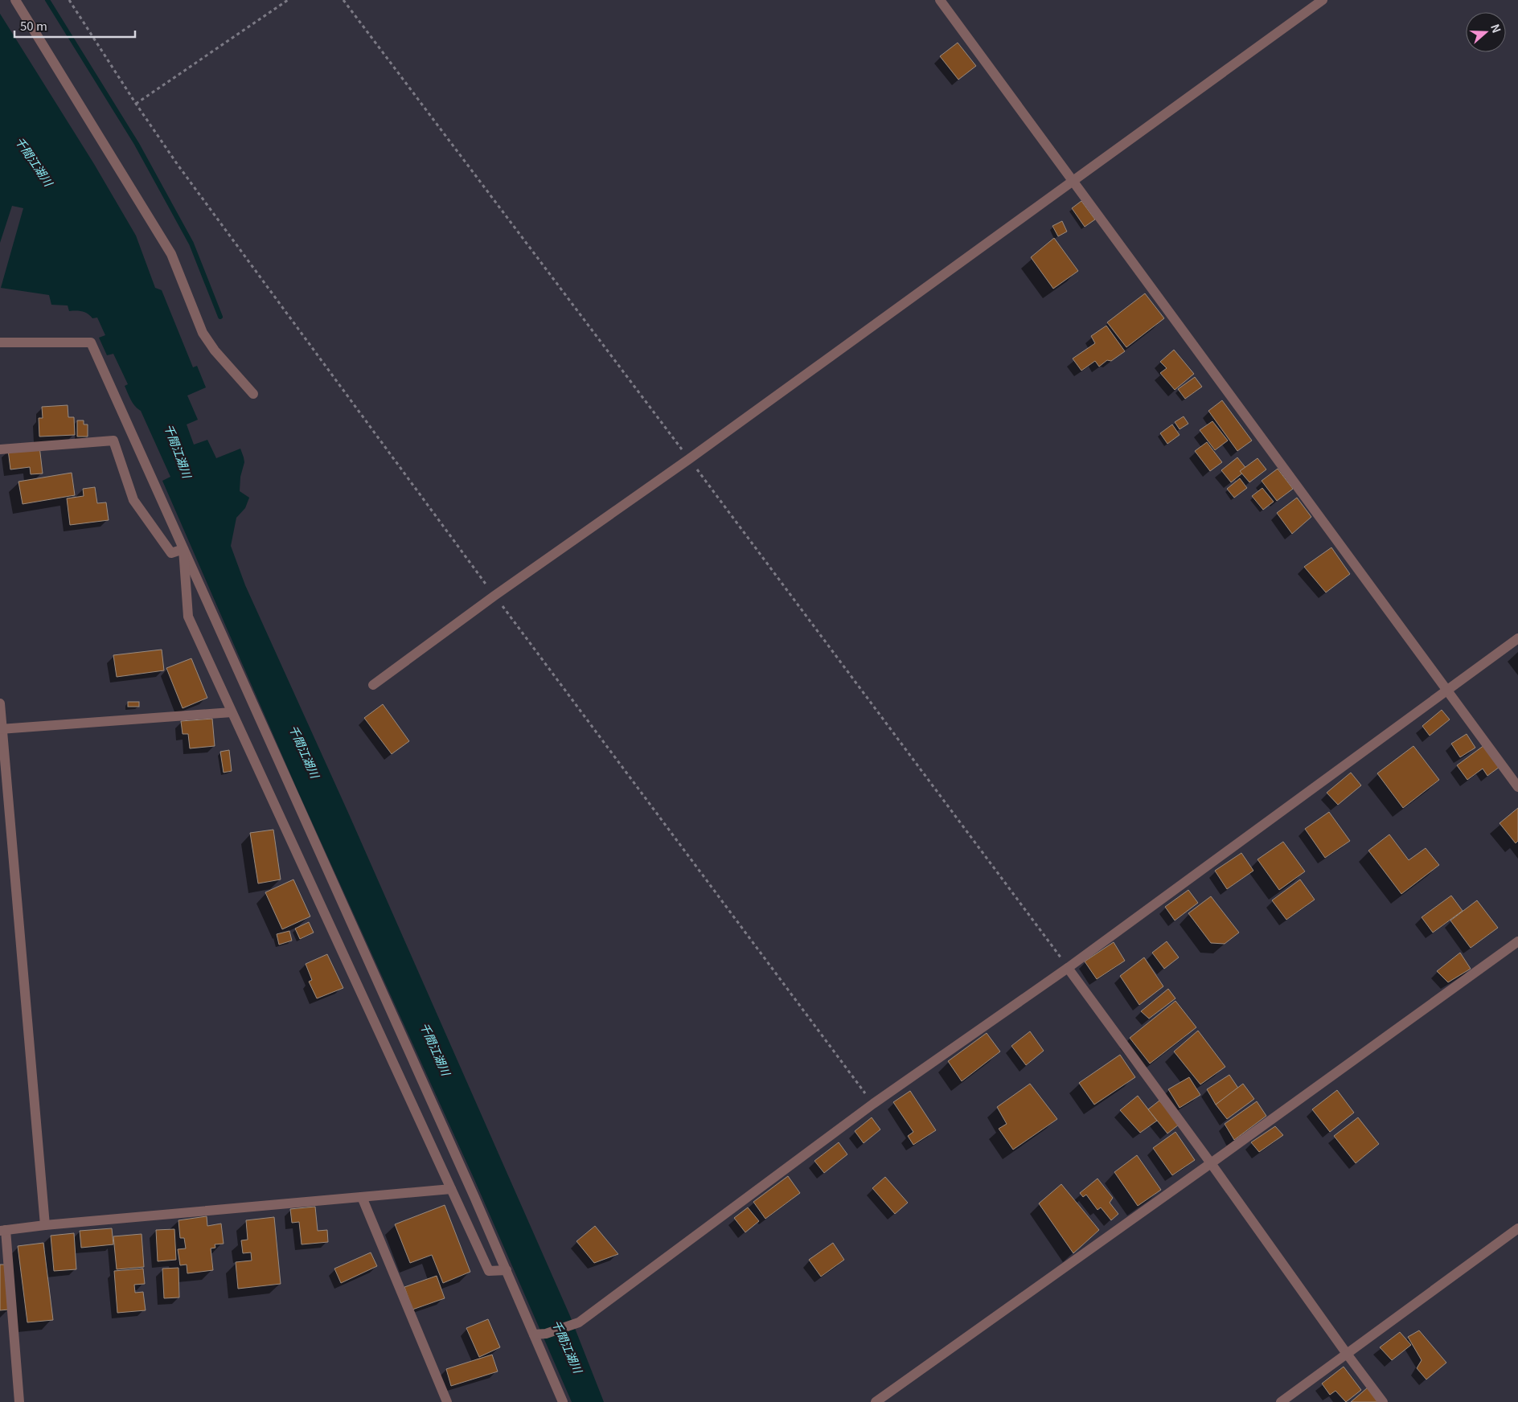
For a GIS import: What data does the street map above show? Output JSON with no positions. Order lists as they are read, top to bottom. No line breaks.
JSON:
{"water":["千間江湖川"],"scale_bar":"50 m","north":"right"}
